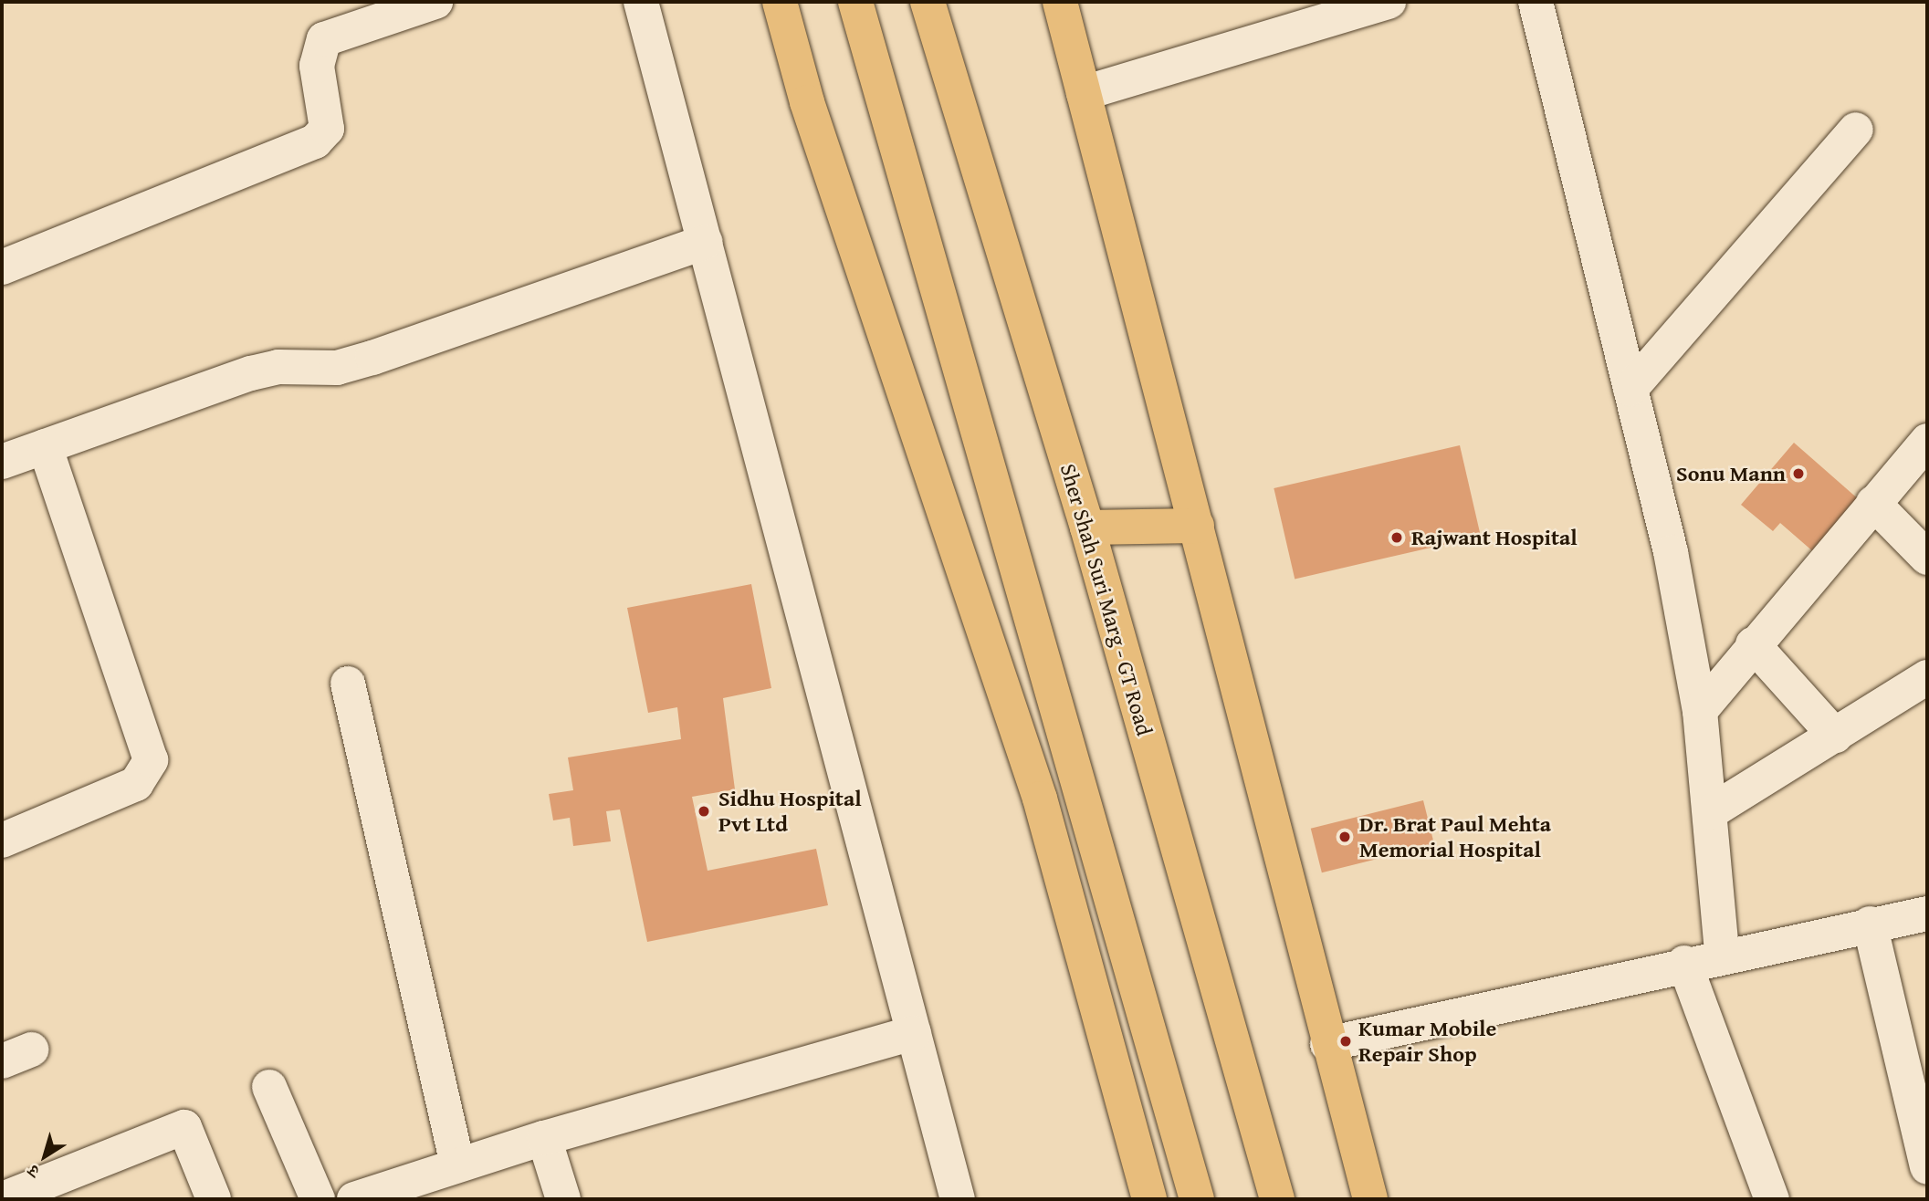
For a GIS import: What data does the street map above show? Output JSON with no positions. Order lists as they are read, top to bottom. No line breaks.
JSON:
{"streets":{"main road":["Sher Shah Suri Marg - GT Road"]},"places":["Sonu Mann","Rajwant Hospital","Sidhu Hospital Pvt Ltd","Dr. Brat Paul Mehta Memorial Hospital","Kumar Mobile Repair Shop"],"north":"bottom left"}
